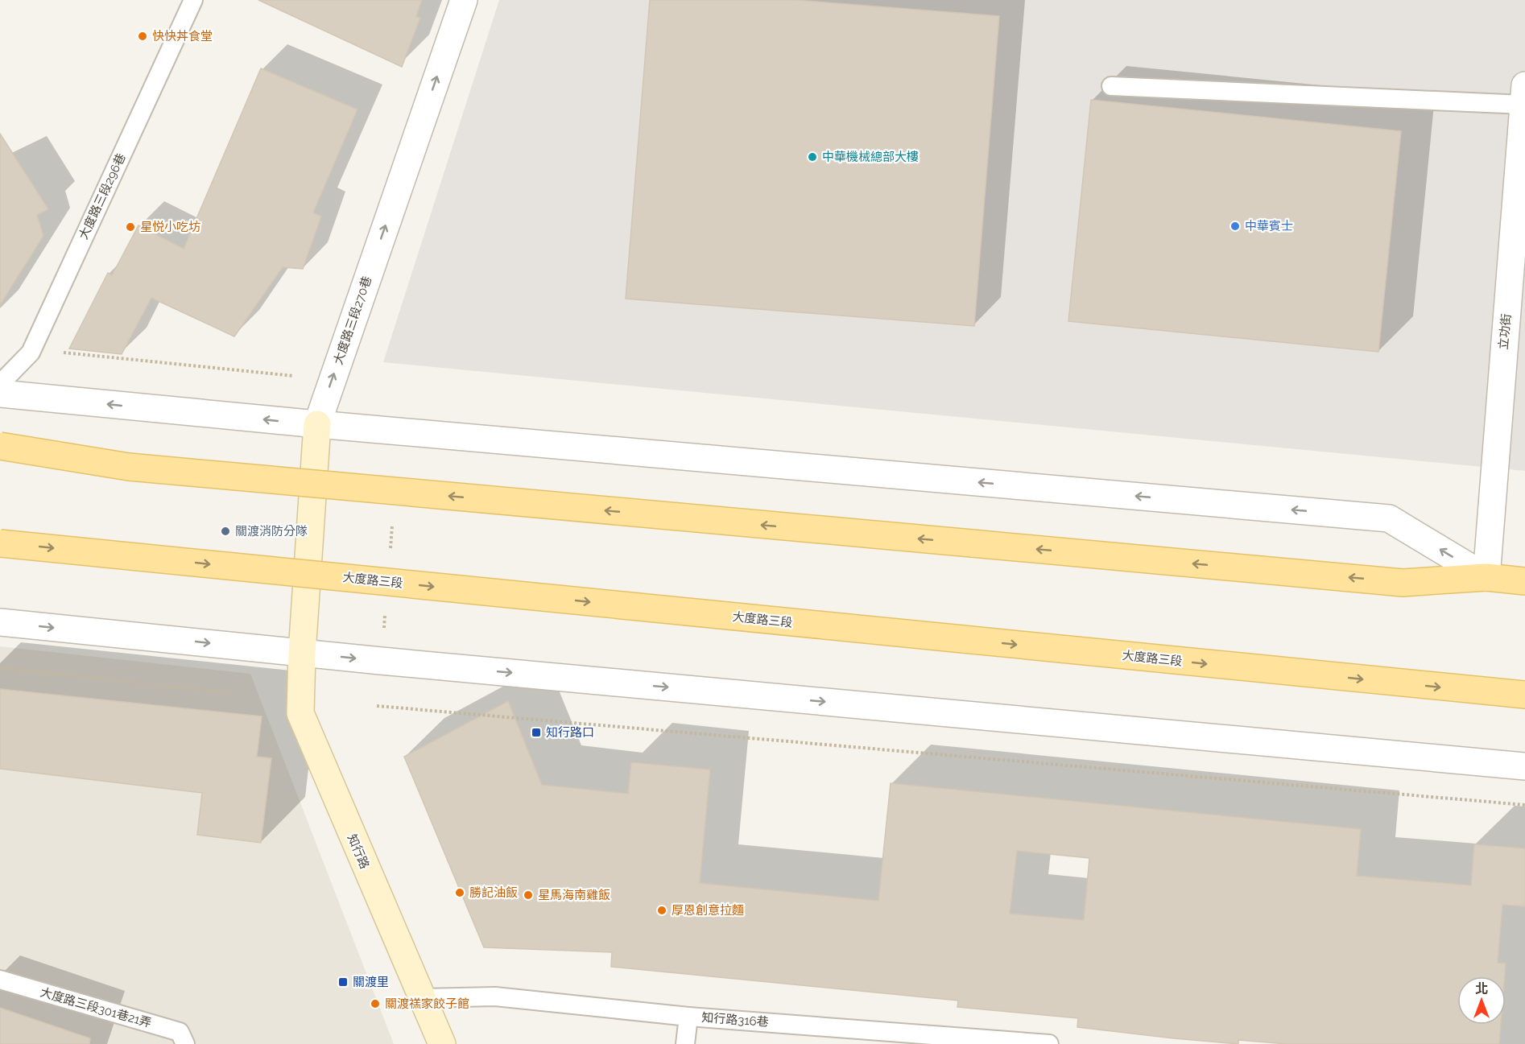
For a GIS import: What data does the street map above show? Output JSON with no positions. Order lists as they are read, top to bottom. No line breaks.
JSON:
{"streets":{"main road":["大度路三段"],"street":["大度路三段270巷","立功街","知行路"],"lane":["大度路三段296巷","大度路三段301巷21弄","知行路316巷"]},"crossings":[["大度路三段270巷","知行路"],["知行路","知行路316巷"]],"one_way":["大度路三段270巷"],"places":{"other":["快快丼食堂","中華機械總部大樓","中華賓士","星悦小吃坊","關渡消防分隊","勝記油飯","星馬海南雞飯","厚恩創意拉麵","關渡禚家餃子館"],"transit":["知行路口","關渡里"]},"north":"top"}
